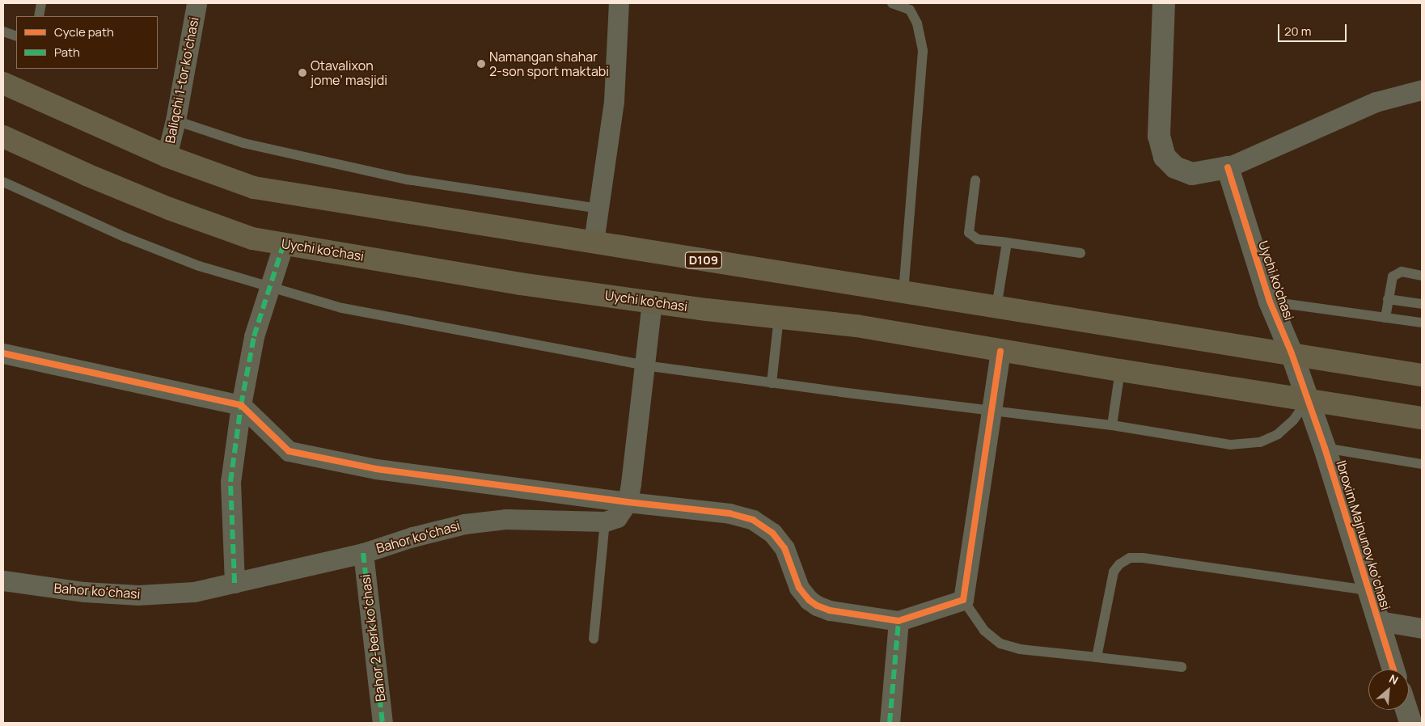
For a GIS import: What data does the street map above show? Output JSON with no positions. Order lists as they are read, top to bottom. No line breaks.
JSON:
{"streets":{"main road":["Uychi ko'chasi","D109"],"street":["Baliqchi 1-tor koʻchasi","Ibroxim Majnunov koʻchasi","Bahor koʻchasi","Bahor 2-berk koʻchasi"]},"crossings":[["Baliqchi 1-tor koʻchasi","D109"],["Uychi ko'chasi","D109"],["Uychi ko'chasi","Ibroxim Majnunov koʻchasi"],["Bahor koʻchasi","Bahor 2-berk koʻchasi"]],"places":["Namangan shahar 2-son sport maktabi","Otavalixon jome’ masjidi"],"legend":["Cycle path","Path"],"scale_bar":"20 m","north":"top right"}
